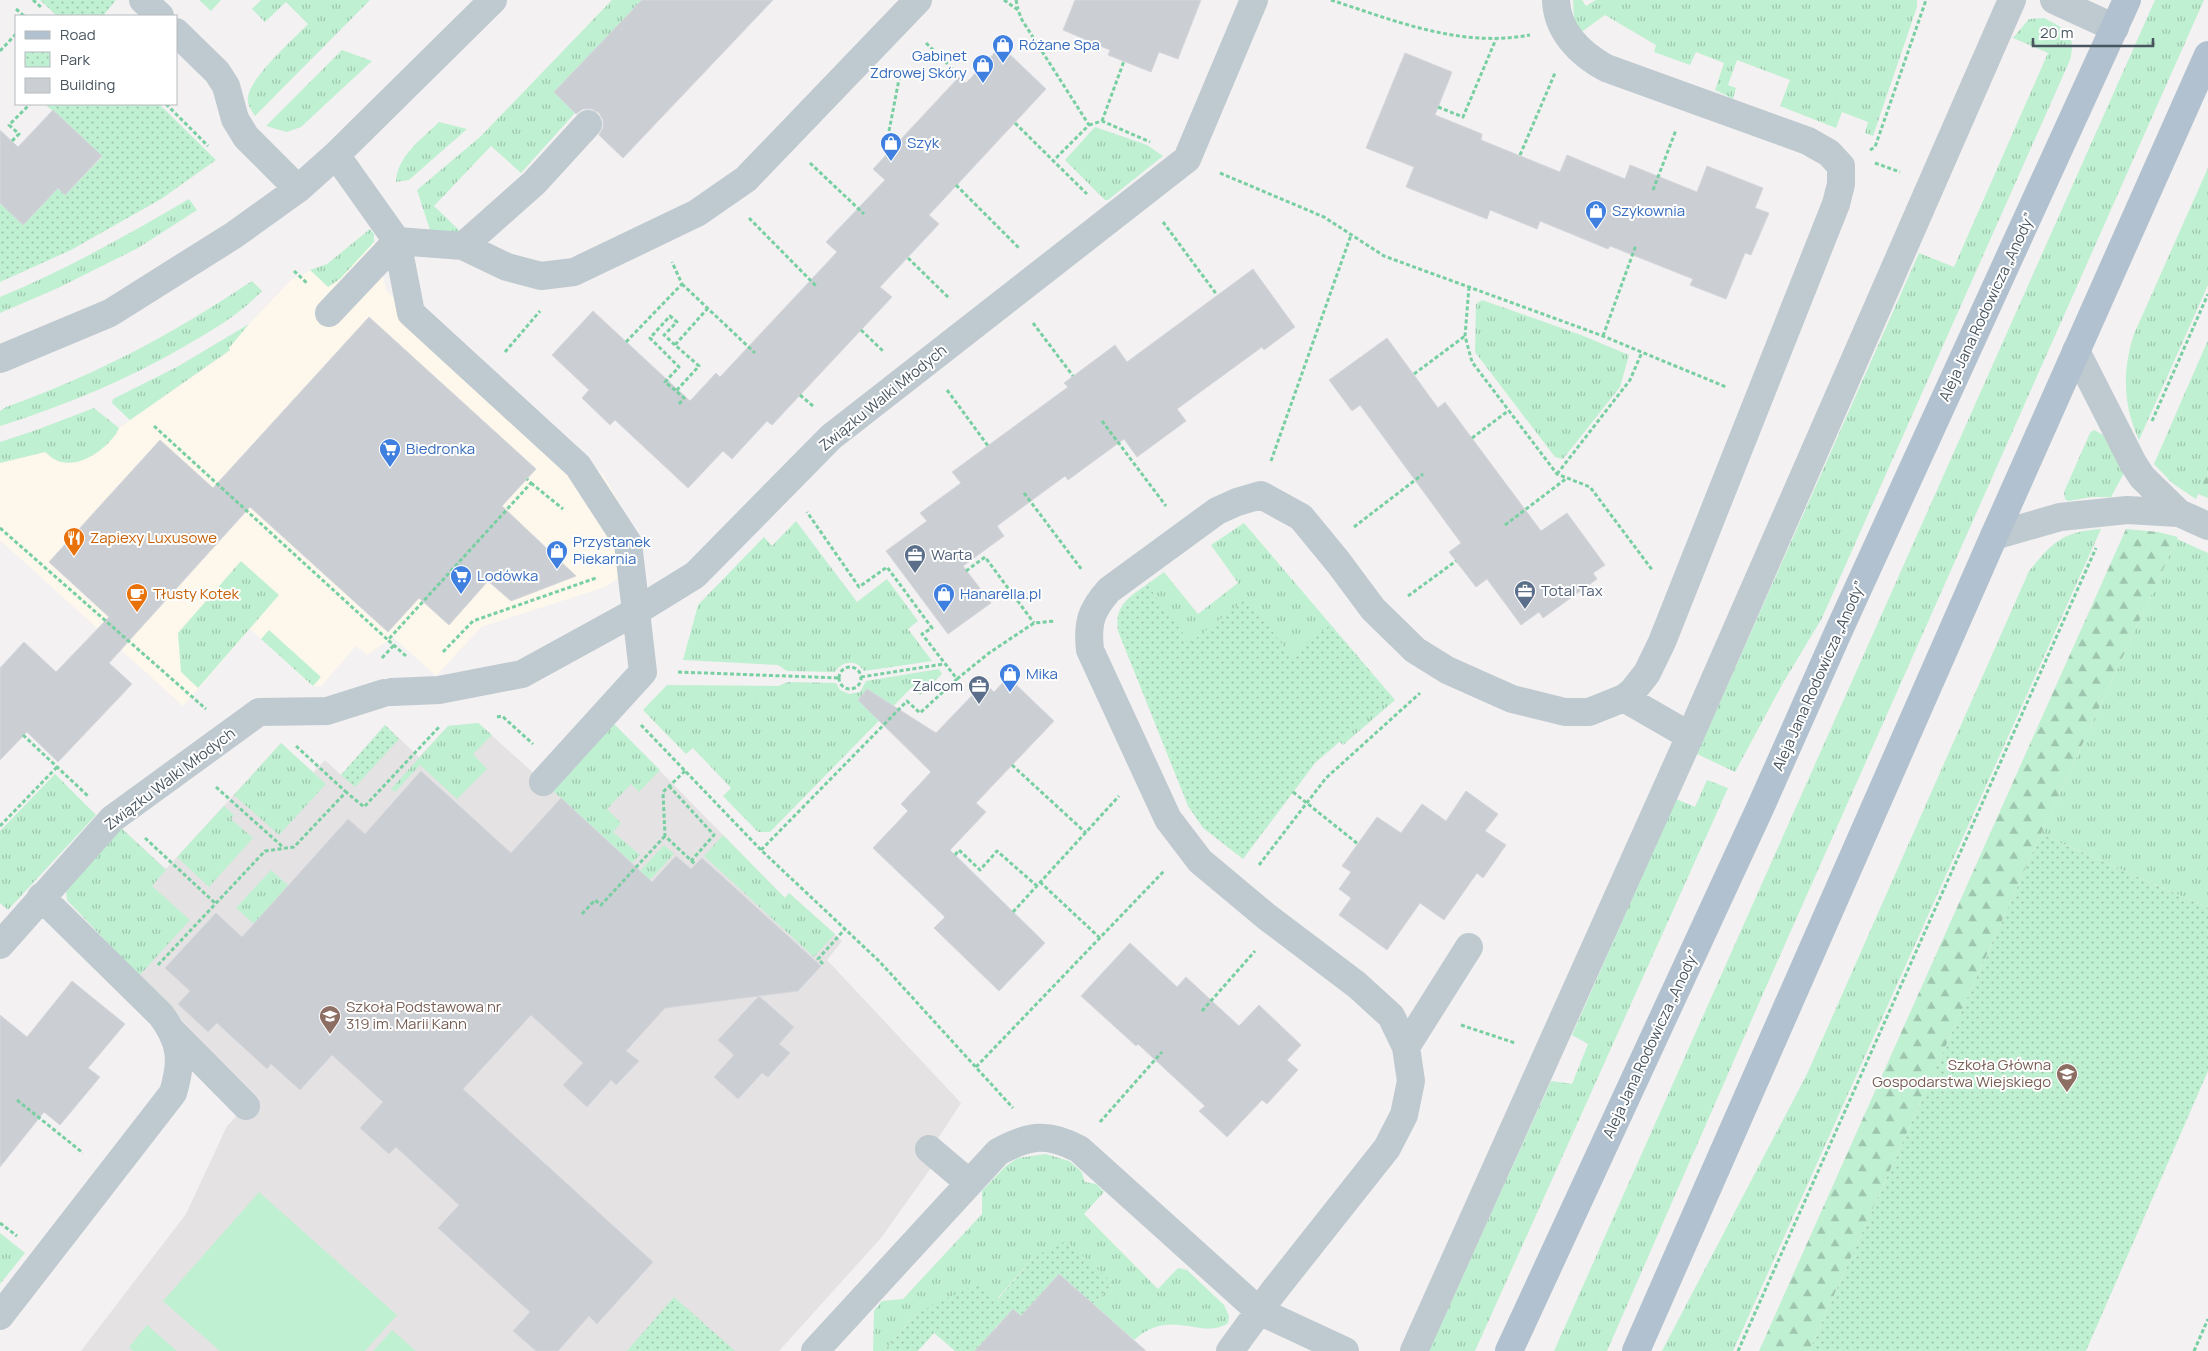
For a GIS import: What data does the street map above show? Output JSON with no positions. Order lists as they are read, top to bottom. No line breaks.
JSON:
{"streets":{"main road":["Aleja Jana Rodowicza „Anody”"],"street":["Związku Walki Młodych"]},"places":{"shop":["Różane Spa","Gabinet Zdrowej Skóry","Szyk","Szykownia","Przystanek Piekarnia","Hanarella.pl","Mika"],"supermarket":["Biedronka","Lodówka"],"restaurant":["Zapiexy Luxusowe"],"office":["Warta","Total Tax","Zalcom"],"cafe":["Tłusty Kotek"],"school or university":["Szkoła Podstawowa nr 319 im. Marii Kann","Szkoła Główna Gospodarstwa Wiejskiego"]},"legend":["Road","Park","Building"],"scale_bar":"20 m"}
